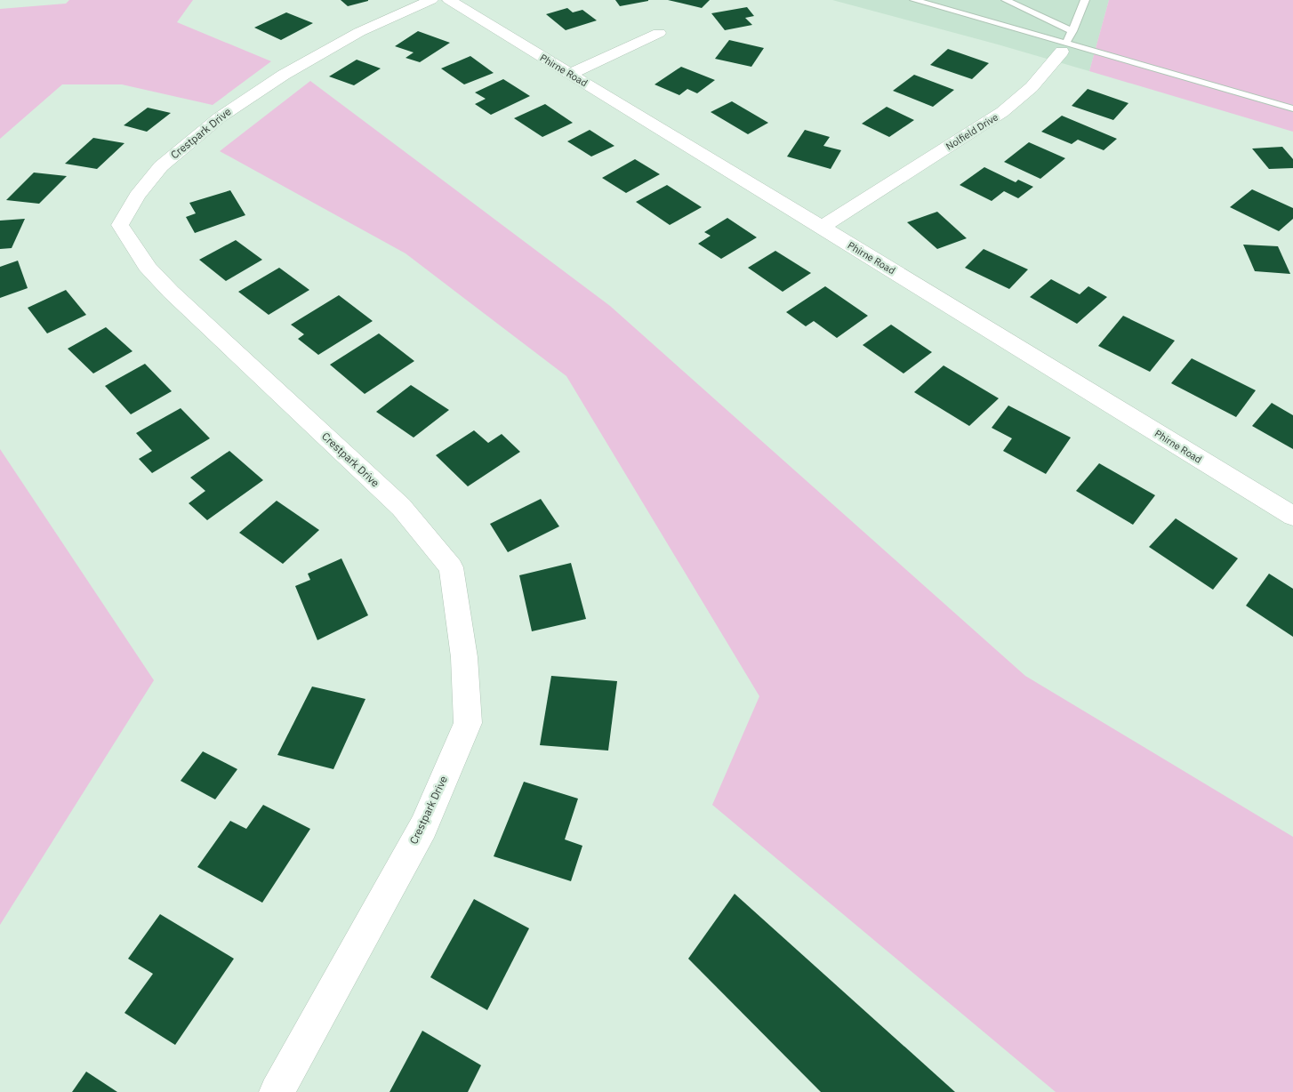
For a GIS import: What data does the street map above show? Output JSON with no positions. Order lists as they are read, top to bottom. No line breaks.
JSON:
{"streets":{"street":["Phirne Road","Nolfield Drive","Crestpark Drive"]},"crossings":[["Phirne Road","Nolfield Drive"]]}
